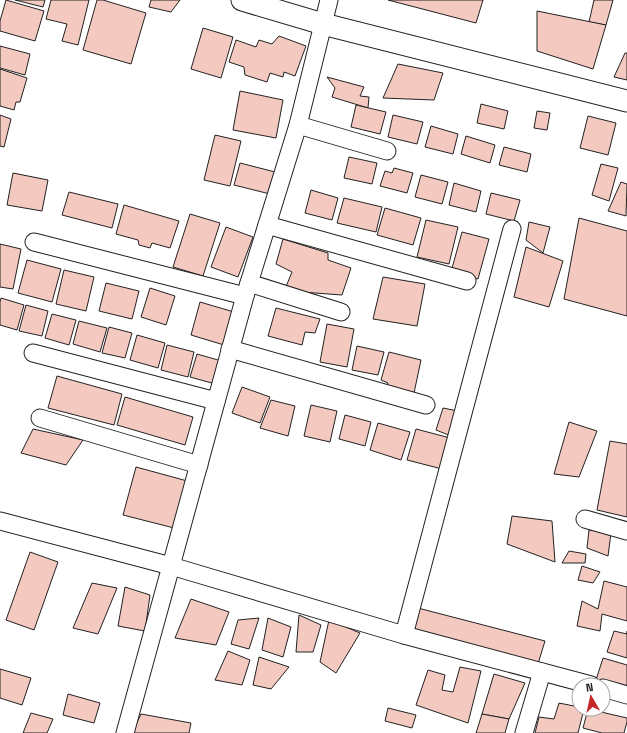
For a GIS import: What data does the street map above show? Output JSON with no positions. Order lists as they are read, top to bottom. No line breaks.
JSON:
{"north":"top"}
